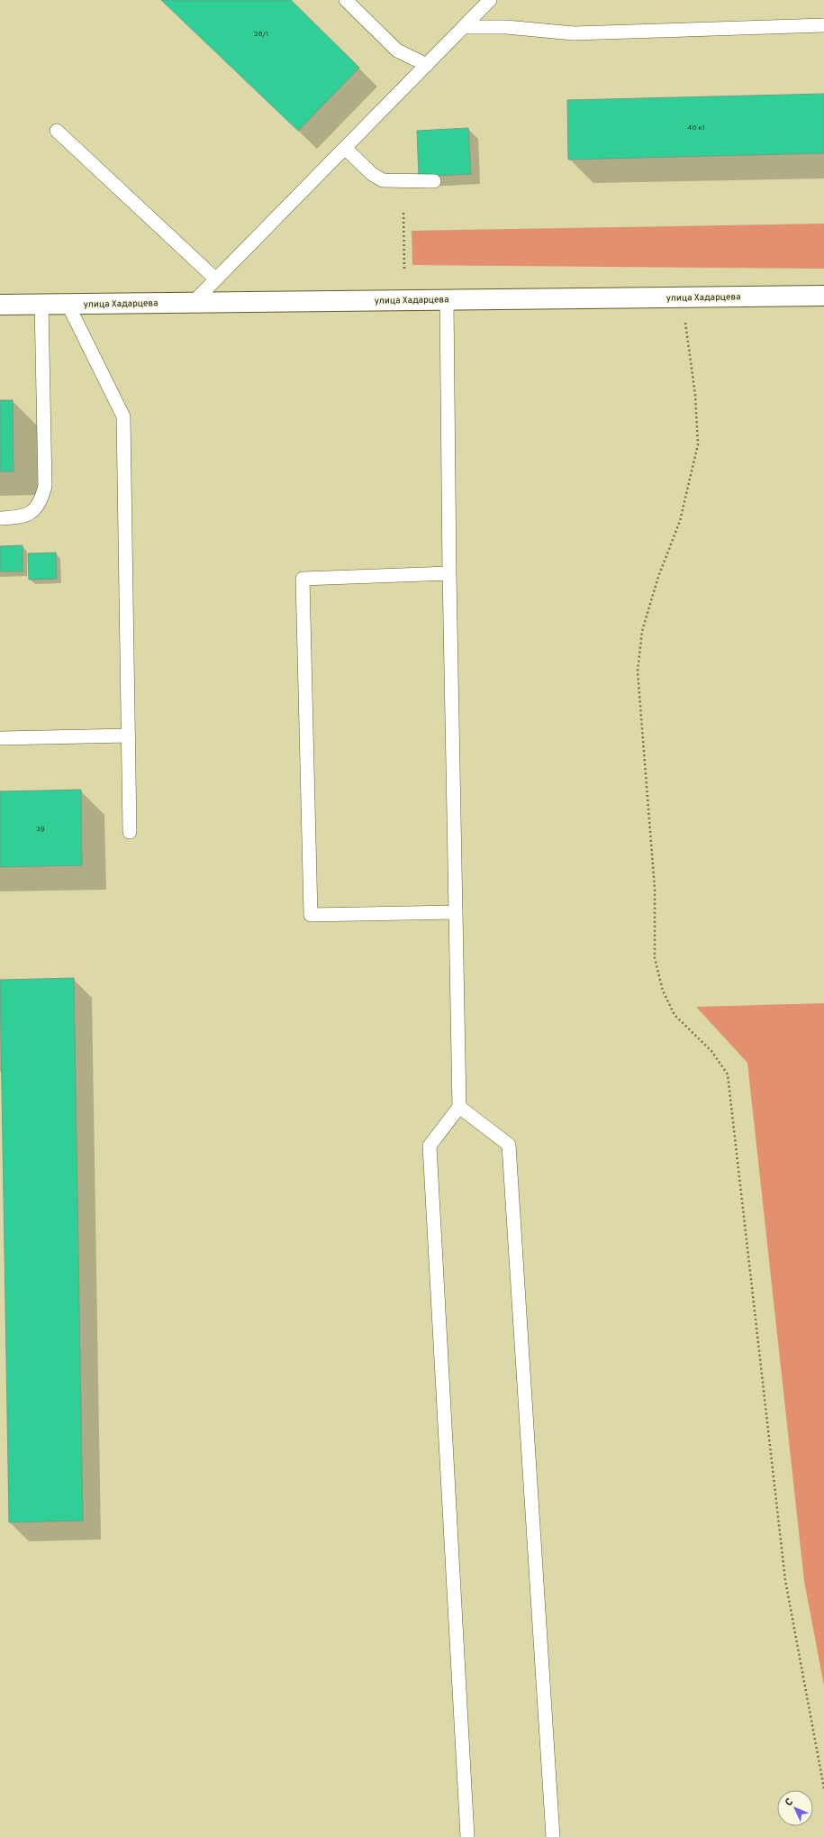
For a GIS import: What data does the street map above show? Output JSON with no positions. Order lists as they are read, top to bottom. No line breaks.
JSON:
{"streets":{"street":["улица Хадарцева"]},"house_numbers":["38/1","40 к1","39"],"north":"top left"}
